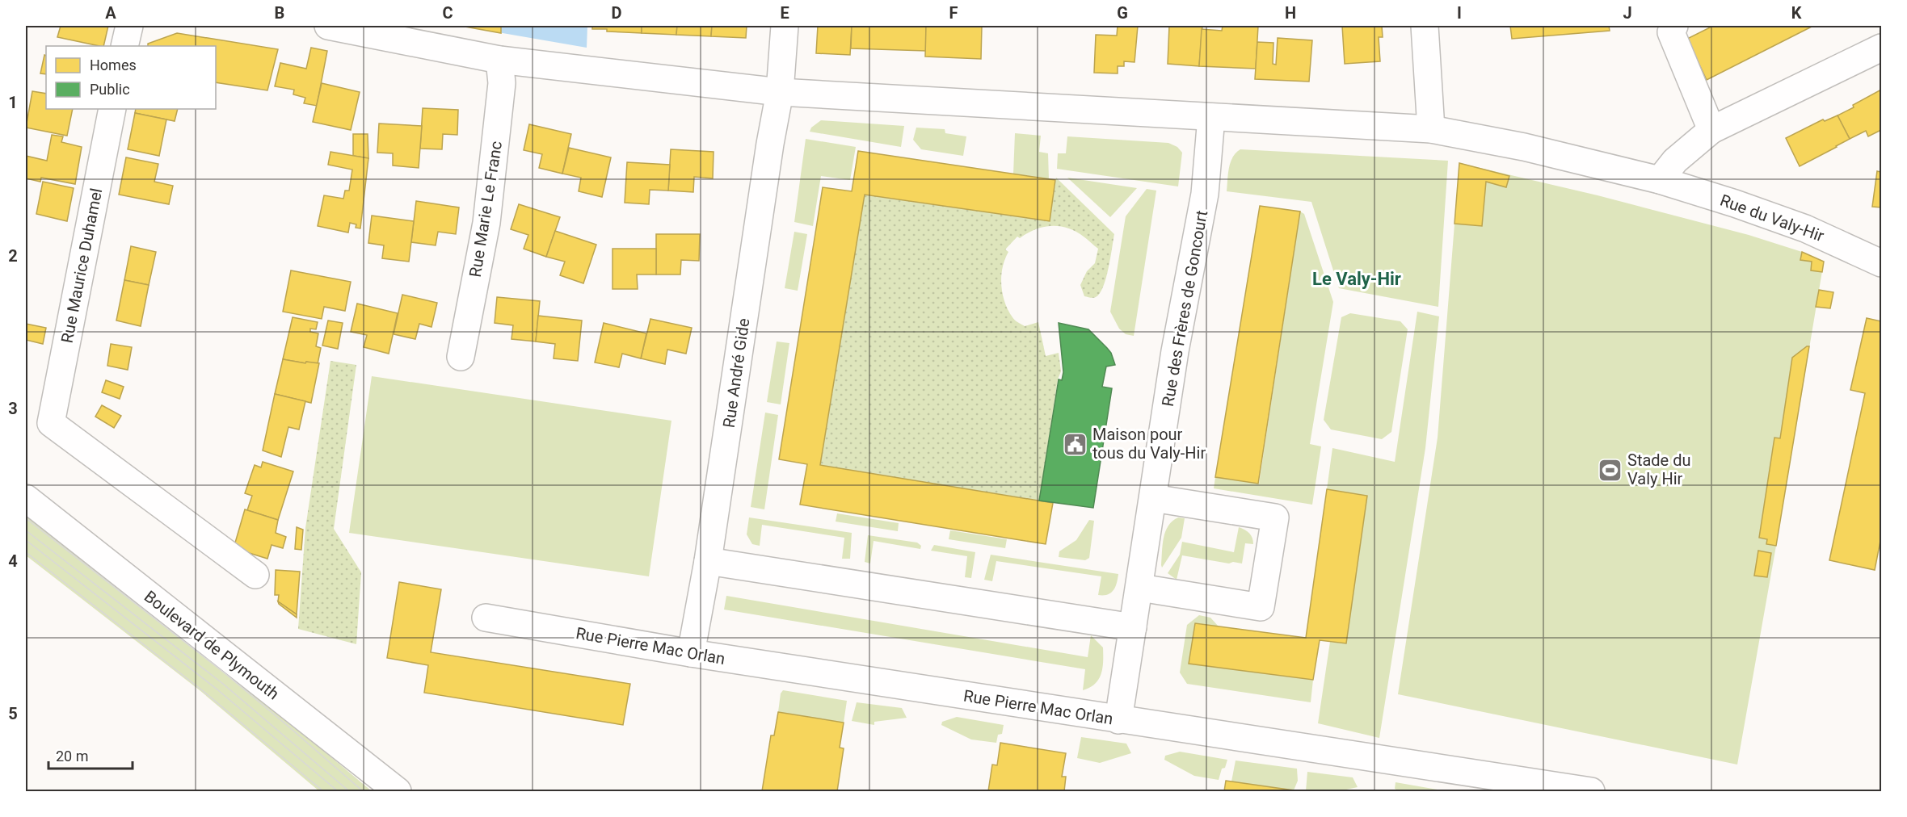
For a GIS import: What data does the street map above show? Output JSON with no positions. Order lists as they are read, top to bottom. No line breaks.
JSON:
{"streets":{"street":["Rue Marie Le Franc","Rue du Valy-Hir","Rue Maurice Duhamel","Rue des Frères de Goncourt","Rue André Gide","Boulevard de Plymouth","Rue Pierre Mac Orlan"]},"crossings":[["Rue Marie Le Franc","Rue du Valy-Hir"],["Rue du Valy-Hir","Rue des Frères de Goncourt"],["Rue du Valy-Hir","Rue André Gide"],["Rue des Frères de Goncourt","Rue Pierre Mac Orlan"],["Rue André Gide","Rue Pierre Mac Orlan"]],"districts":["Le Valy-Hir"],"places":{"public building":["Maison pour tous du Valy-Hir"],"sports":["Stade du Valy Hir"]},"legend":["Homes","Public"],"scale_bar":"20 m","grid":{"columns":["A","B","C","D","E","F","G","H","I","J","K"],"rows":["1","2","3","4","5"]}}
